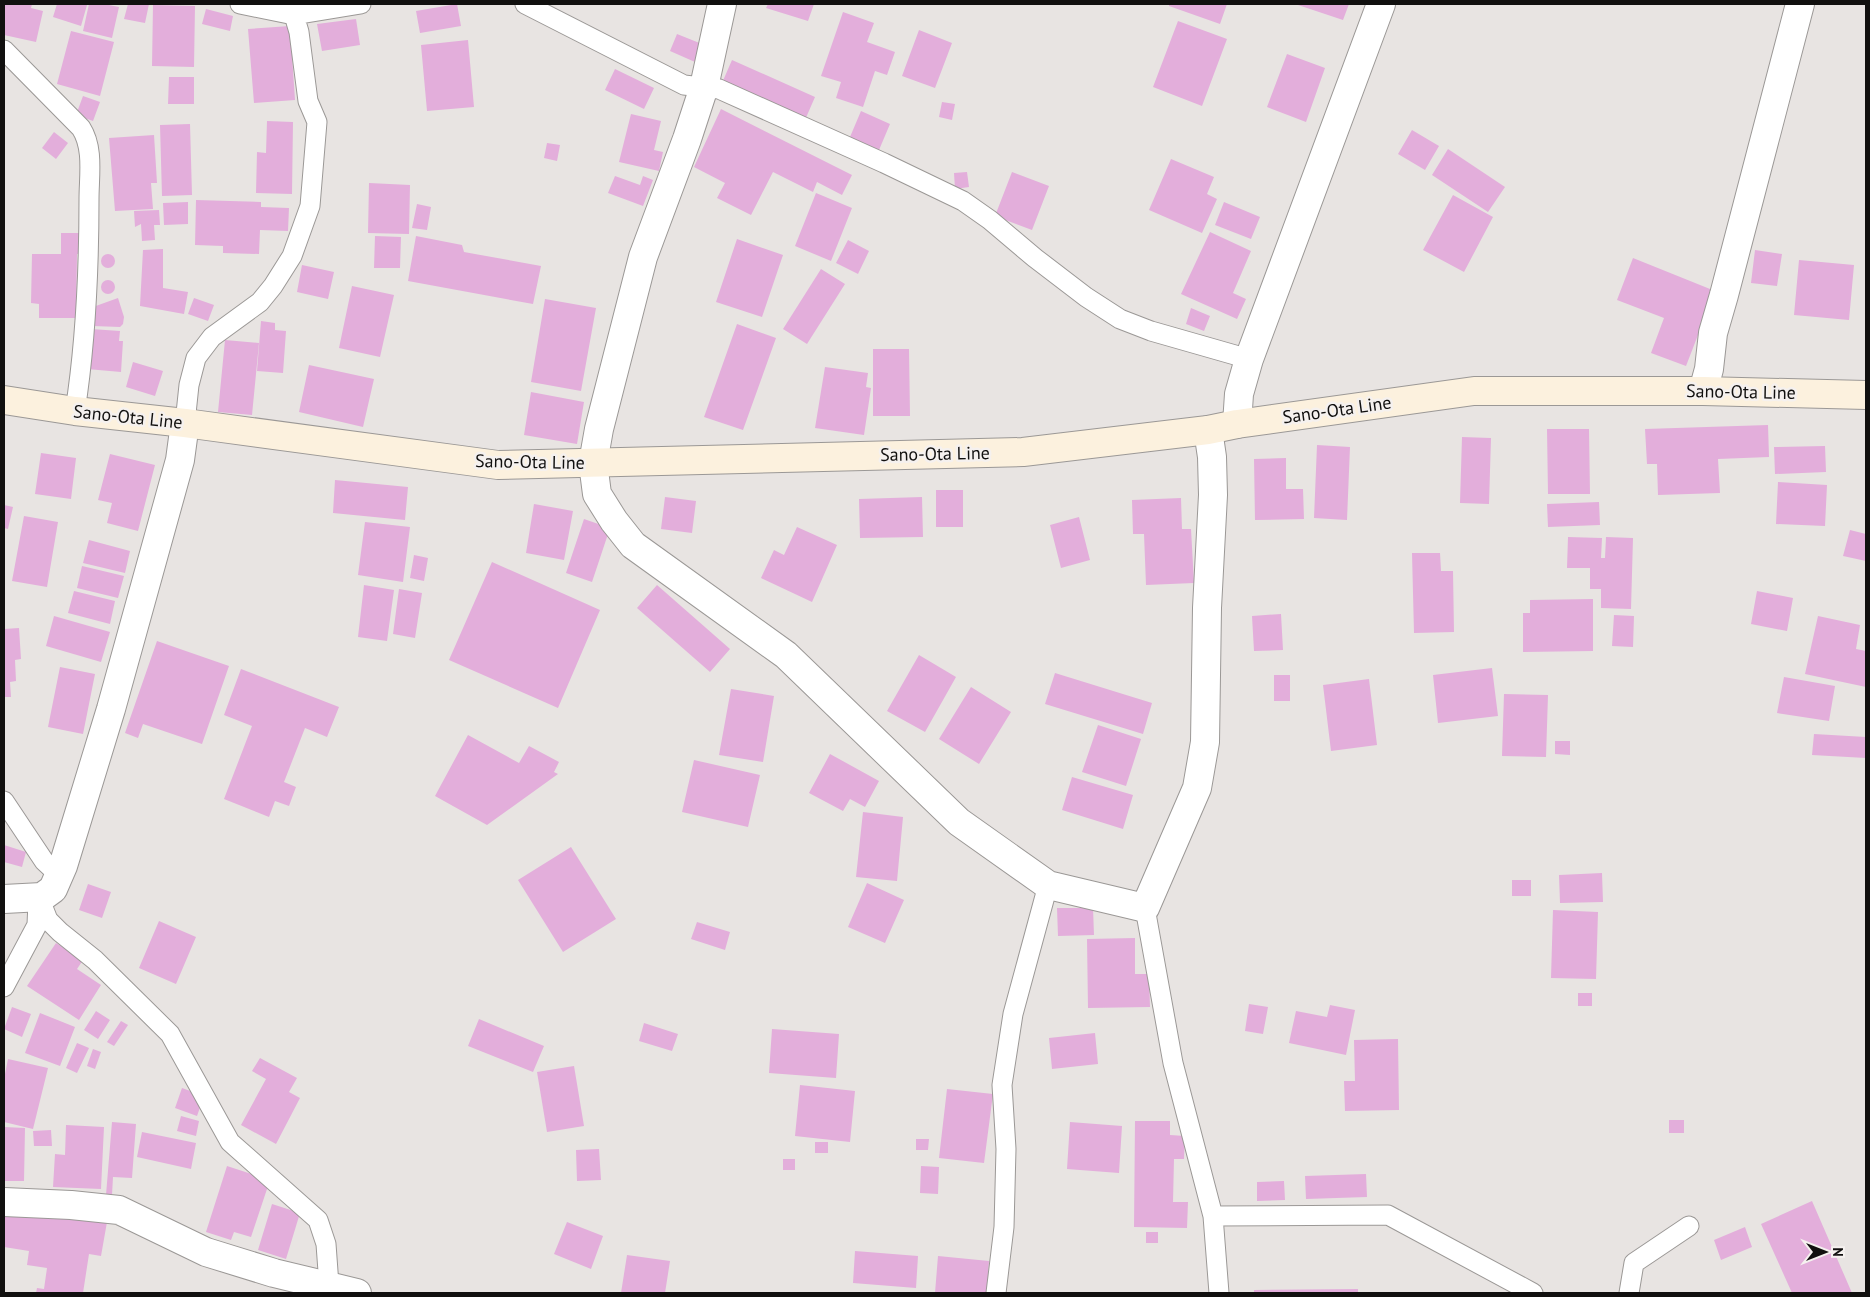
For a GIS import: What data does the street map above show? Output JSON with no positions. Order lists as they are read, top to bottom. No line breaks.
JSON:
{"streets":{"main road":["Sano-Ota Line"]},"north":"right"}
